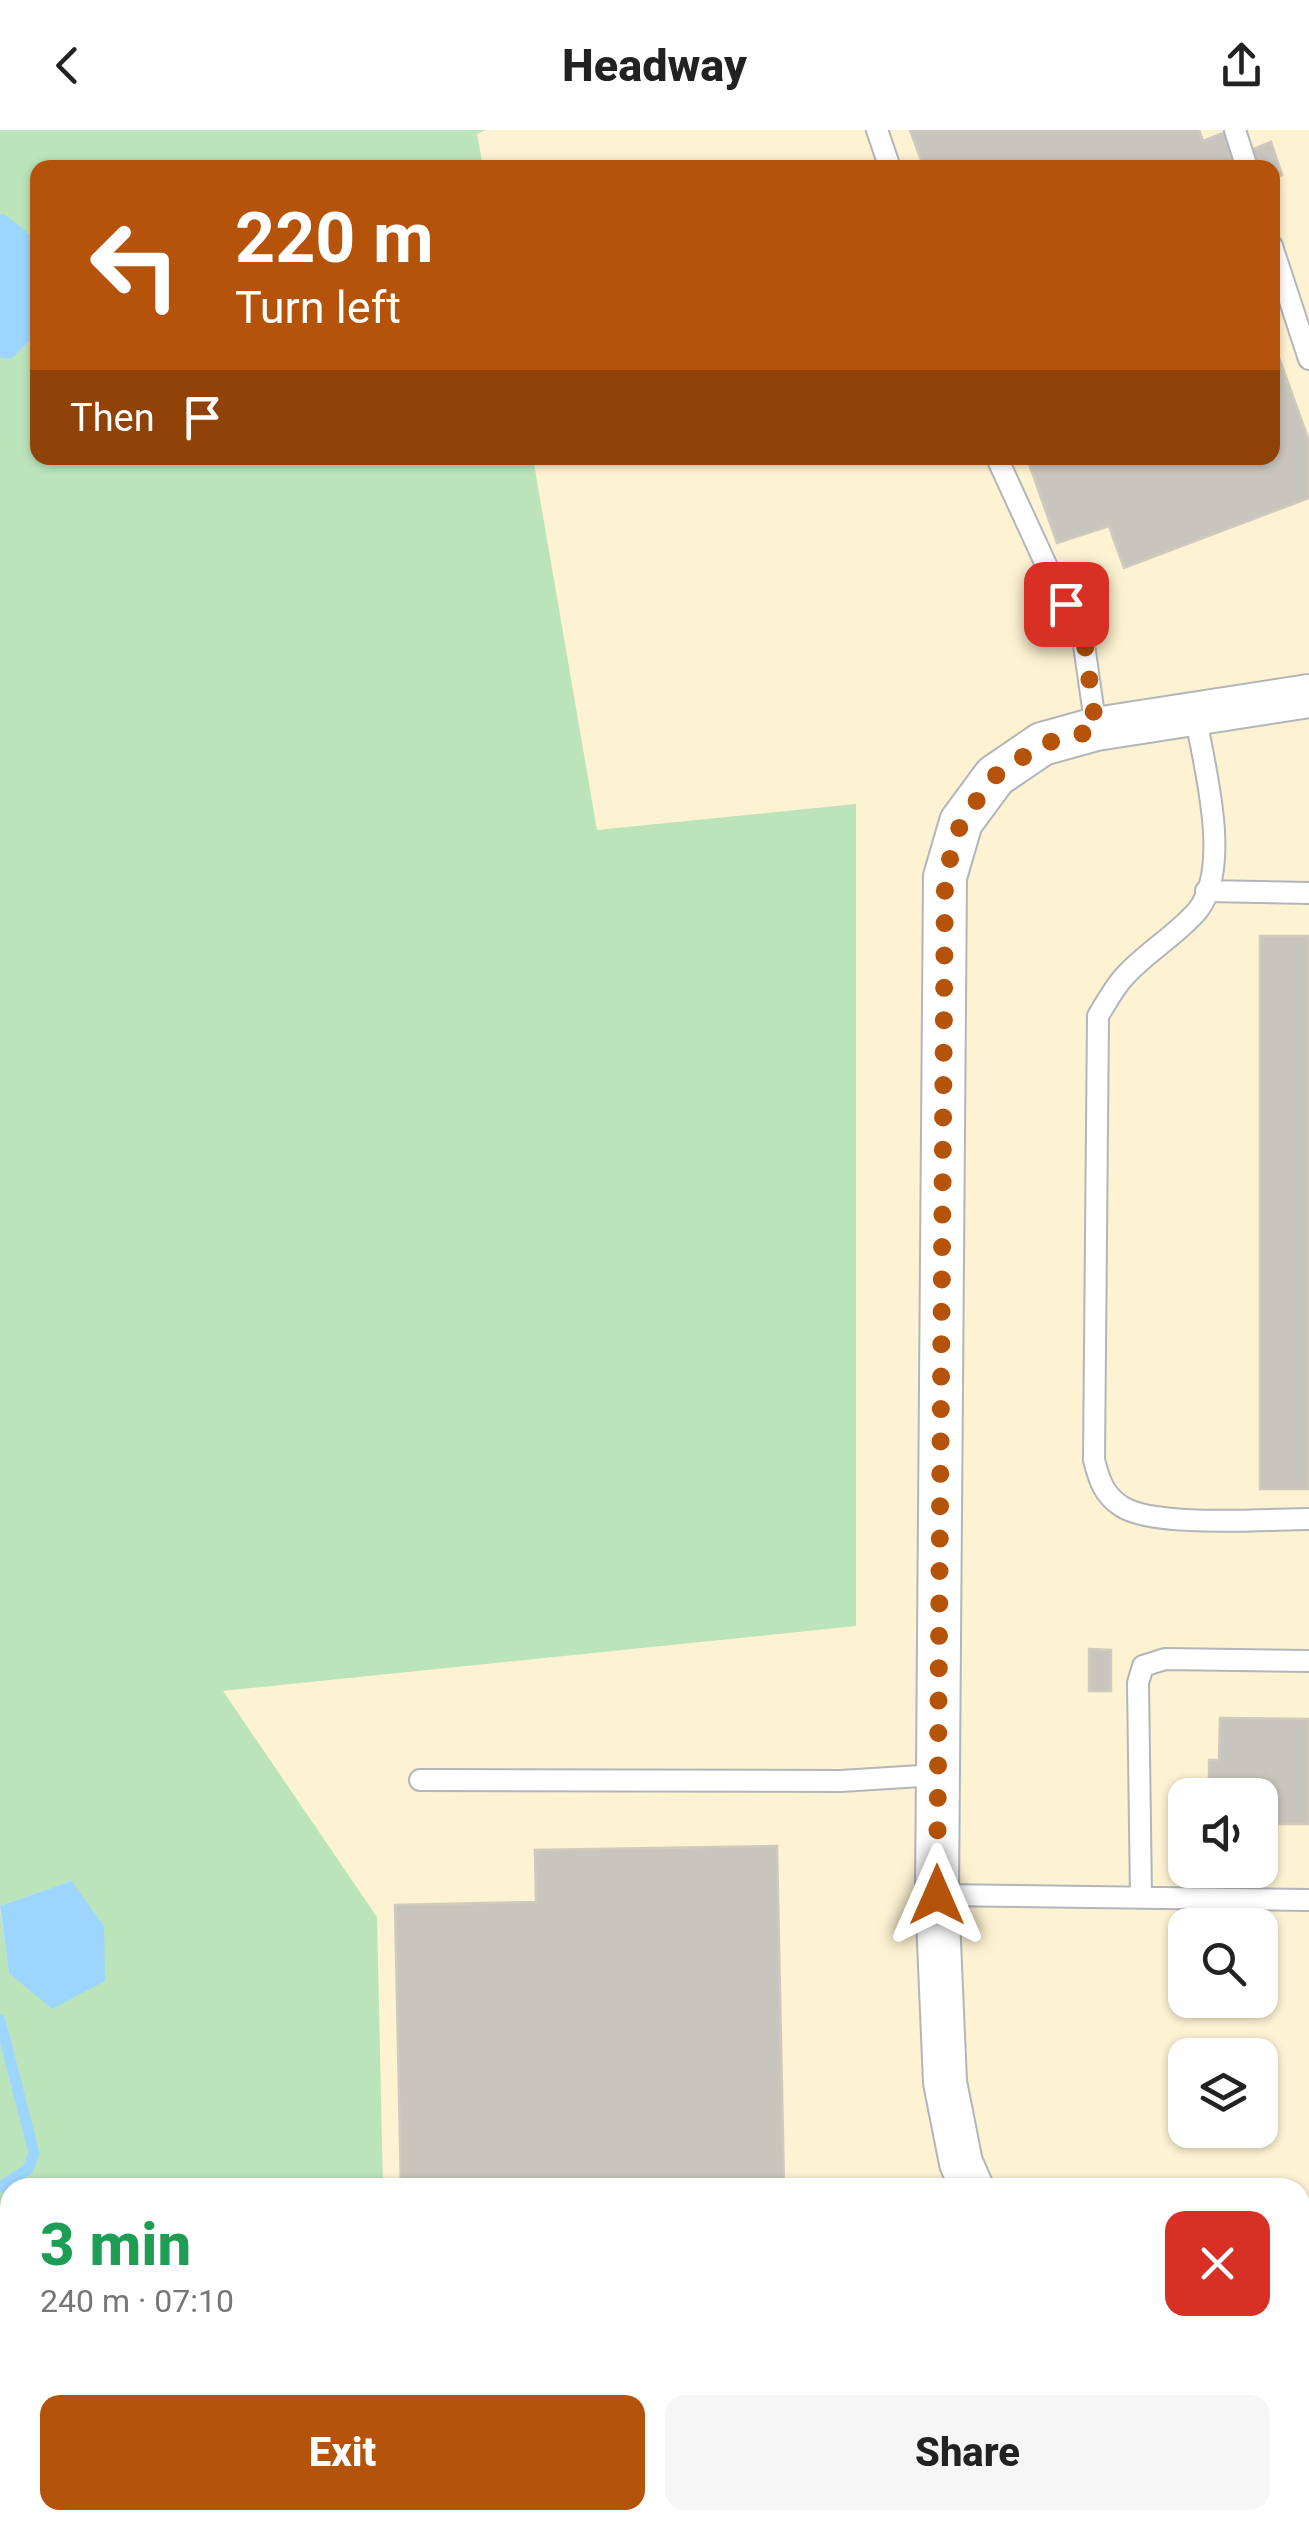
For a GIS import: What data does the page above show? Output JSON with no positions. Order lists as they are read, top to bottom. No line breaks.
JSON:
{"page":{"header":"Headway","turn":["220 m","Turn left"],"then":"Then","heading":["3 min","240 m · 07:10"],"buttons":["Exit","Share"]}}
